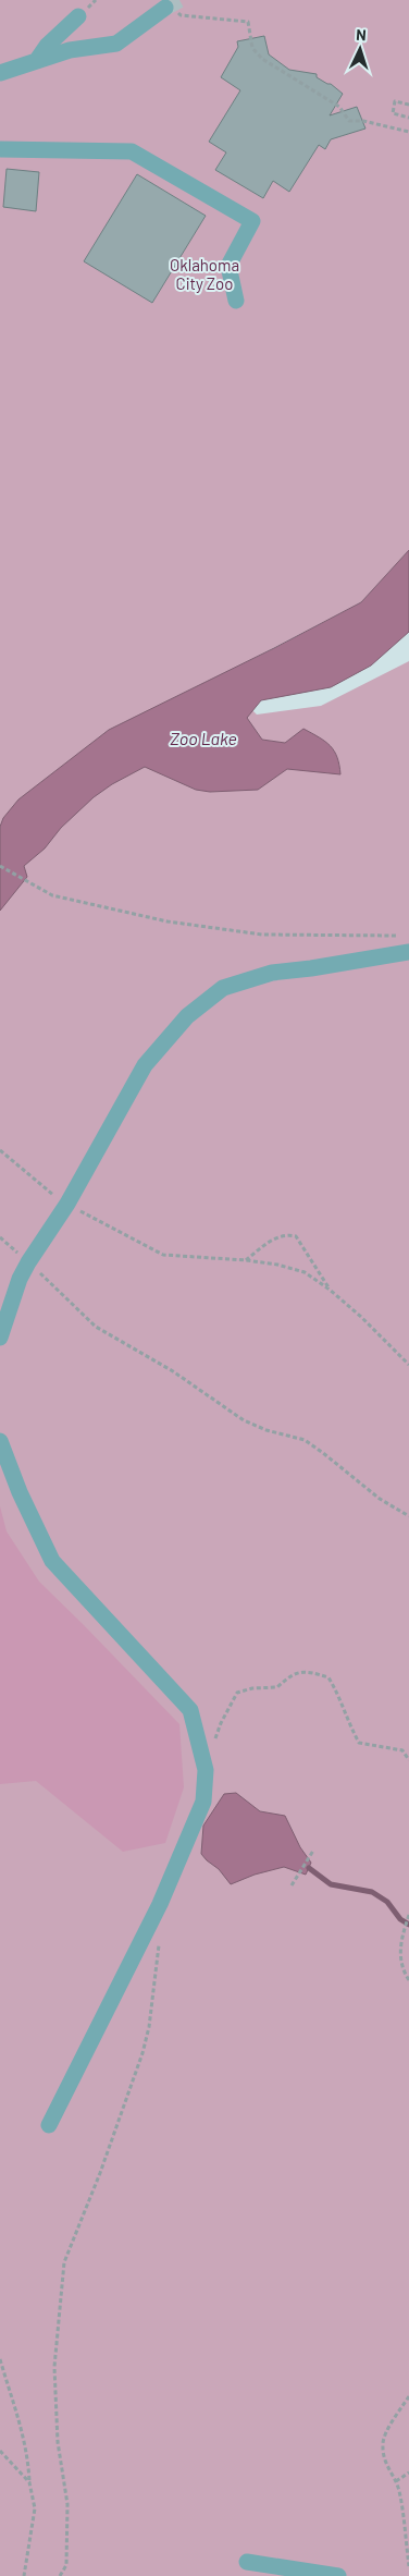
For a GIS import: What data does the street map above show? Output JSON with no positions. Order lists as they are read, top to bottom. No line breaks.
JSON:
{"water":["Zoo Lake"],"parks":["Oklahoma City Zoo"],"north":"top"}
